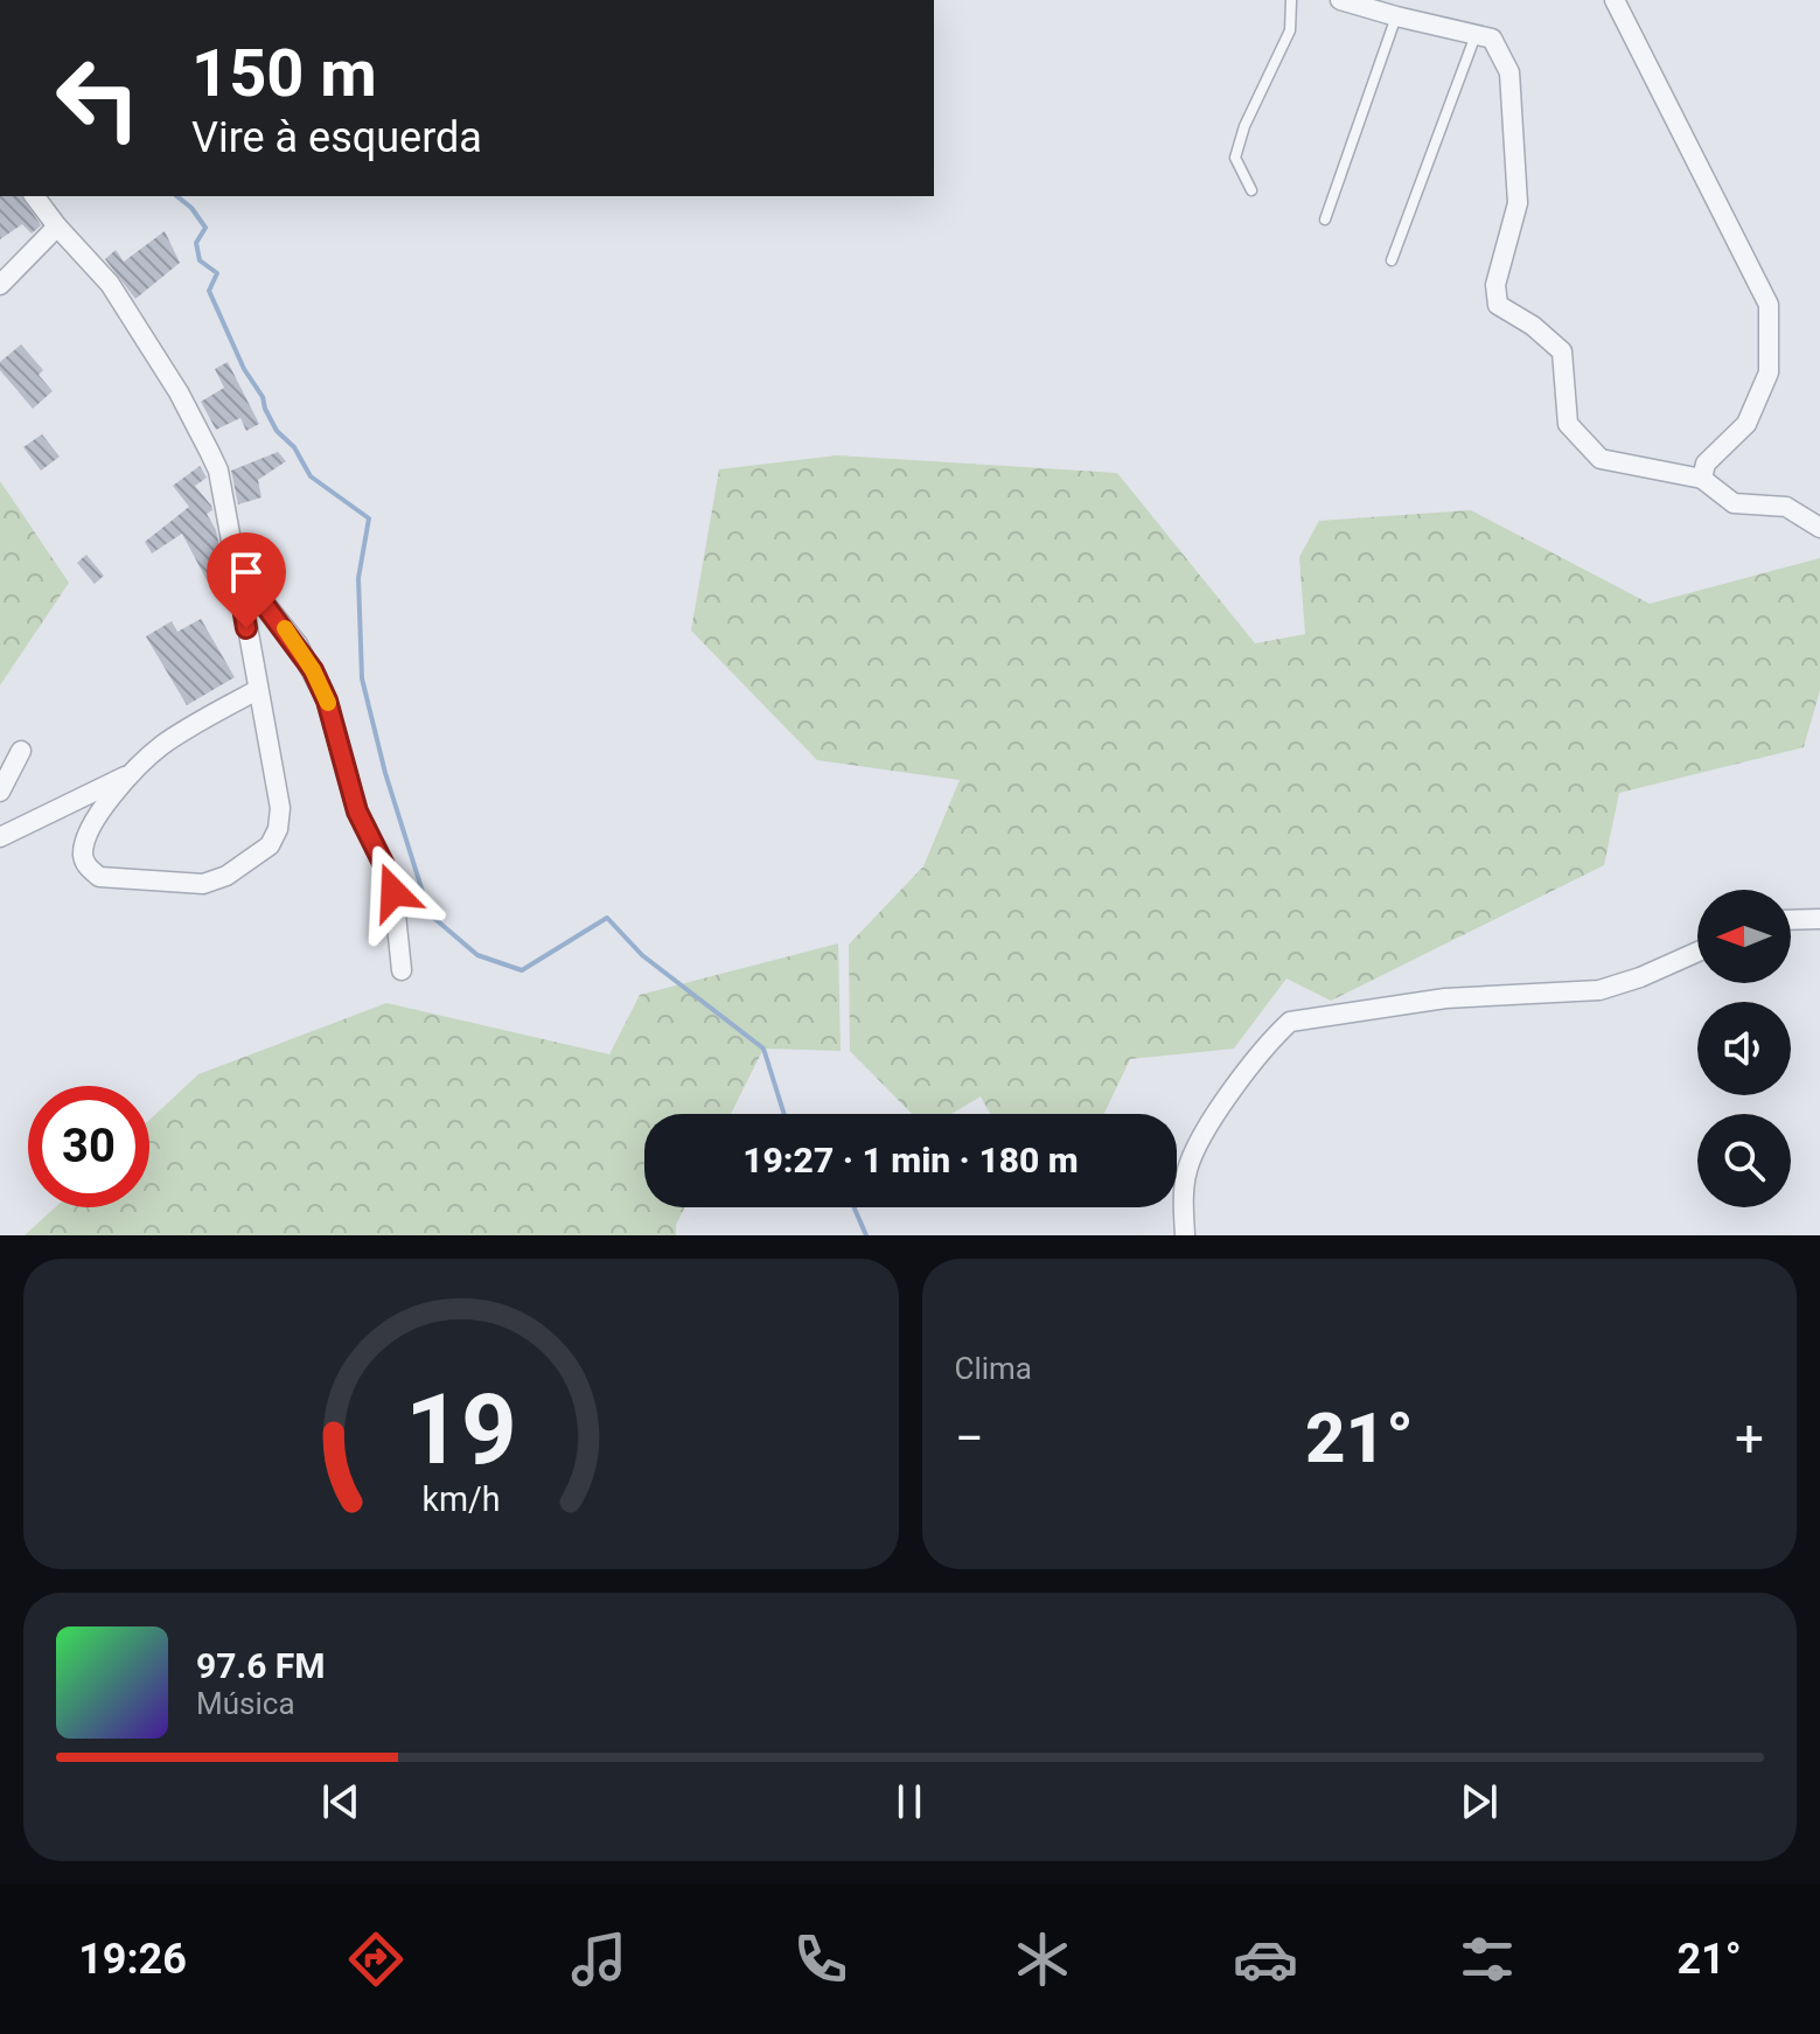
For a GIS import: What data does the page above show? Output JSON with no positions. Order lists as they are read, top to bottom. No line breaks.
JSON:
{"north":"left","page":{"turn":["150 m","Vire à esquerda"],"limit":"30","trip":"19:27 · 1 min · 180 m","tile":"Clima","heat":["−","21°","+"],"song":["97.6 FM","Música"],"tabs":["19:26","21°"],"gauge":["19","km/h"]}}
